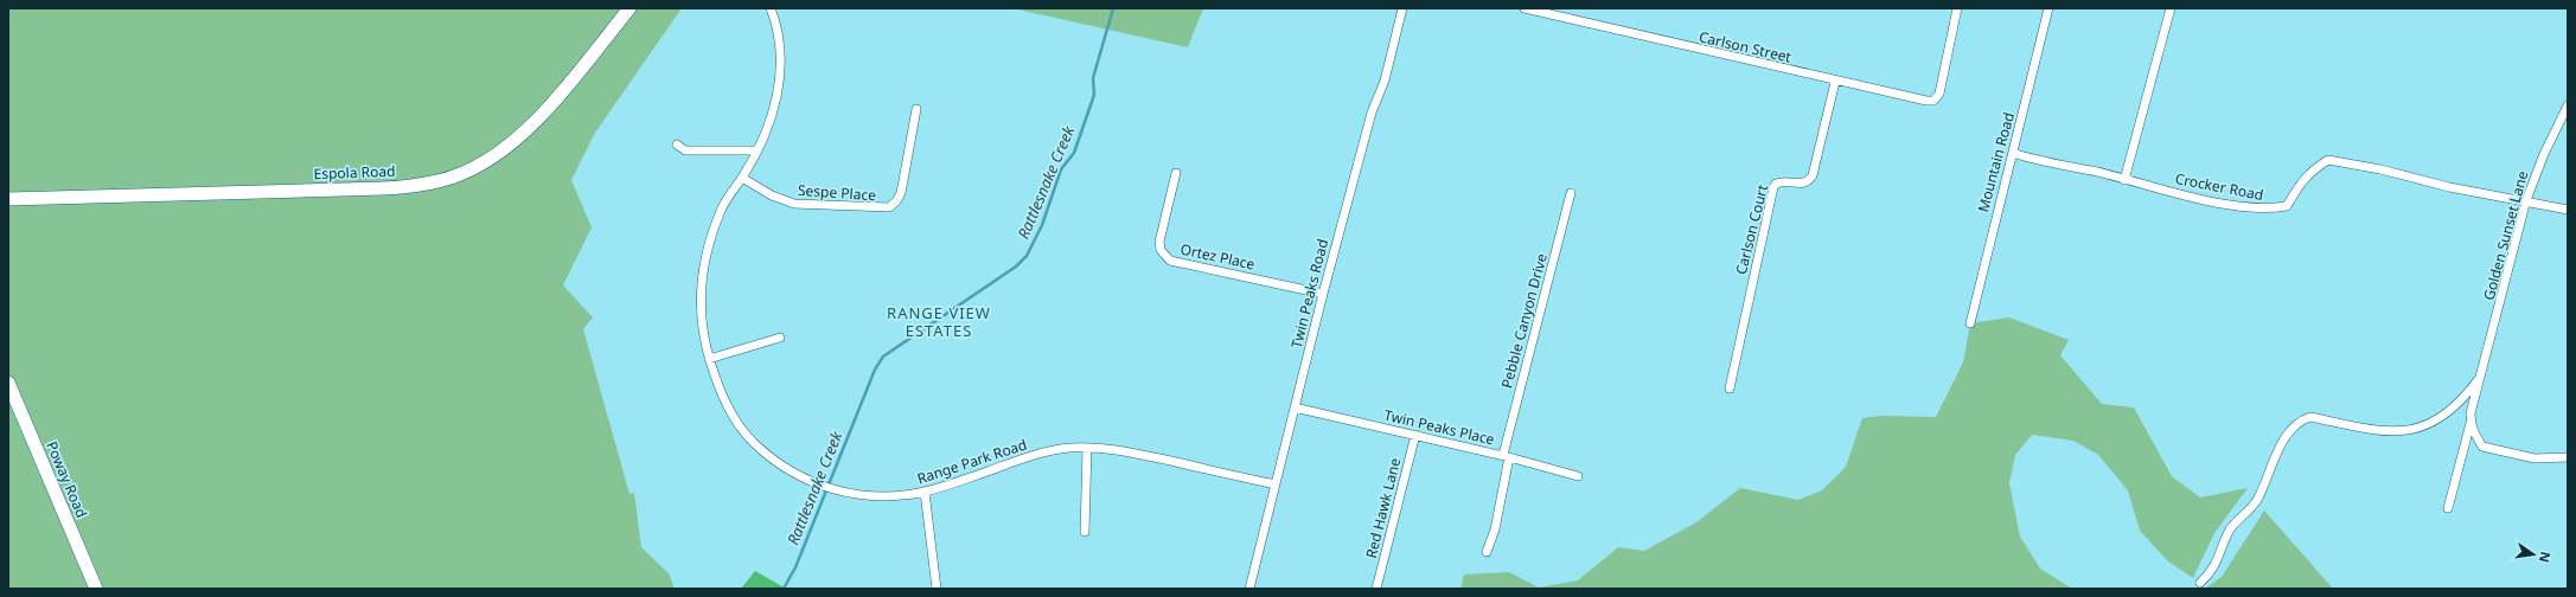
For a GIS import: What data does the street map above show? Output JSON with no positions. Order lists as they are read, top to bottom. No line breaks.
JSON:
{"streets":{"main road":["Espola Road","Poway Road"],"street":["Carlson Street","Mountain Road","Crocker Road","Sespe Place","Carlson Court","Golden Sunset Lane","Ortez Place","Twin Peaks Road","Pebble Canyon Drive","Twin Peaks Place","Range Park Road","Red Hawk Lane"]},"crossings":[["Carlson Street","Carlson Court"],["Mountain Road","Crocker Road"],["Crocker Road","Golden Sunset Lane"],["Sespe Place","Range Park Road"],["Ortez Place","Twin Peaks Road"],["Twin Peaks Road","Twin Peaks Place"],["Twin Peaks Road","Range Park Road"],["Pebble Canyon Drive","Twin Peaks Place"],["Twin Peaks Place","Red Hawk Lane"]],"districts":["RANGE VIEW ESTATES"],"water":["Rattlesnake Creek"],"north":"right"}
